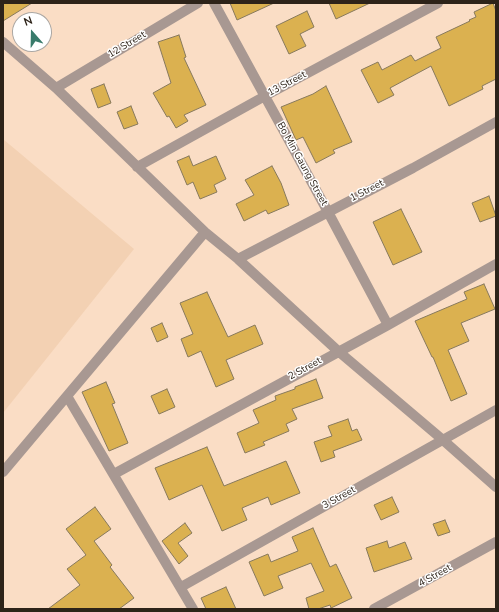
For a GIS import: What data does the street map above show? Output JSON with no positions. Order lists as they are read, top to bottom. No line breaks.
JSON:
{"streets":{"street":["12 Street","13 Street","Bo Min Gaung Street","1 Street","2 Street","3 Street","4 Street"]},"crossings":[["13 Street","Bo Min Gaung Street"],["Bo Min Gaung Street","1 Street"],["Bo Min Gaung Street","2 Street"]],"north":"top"}
